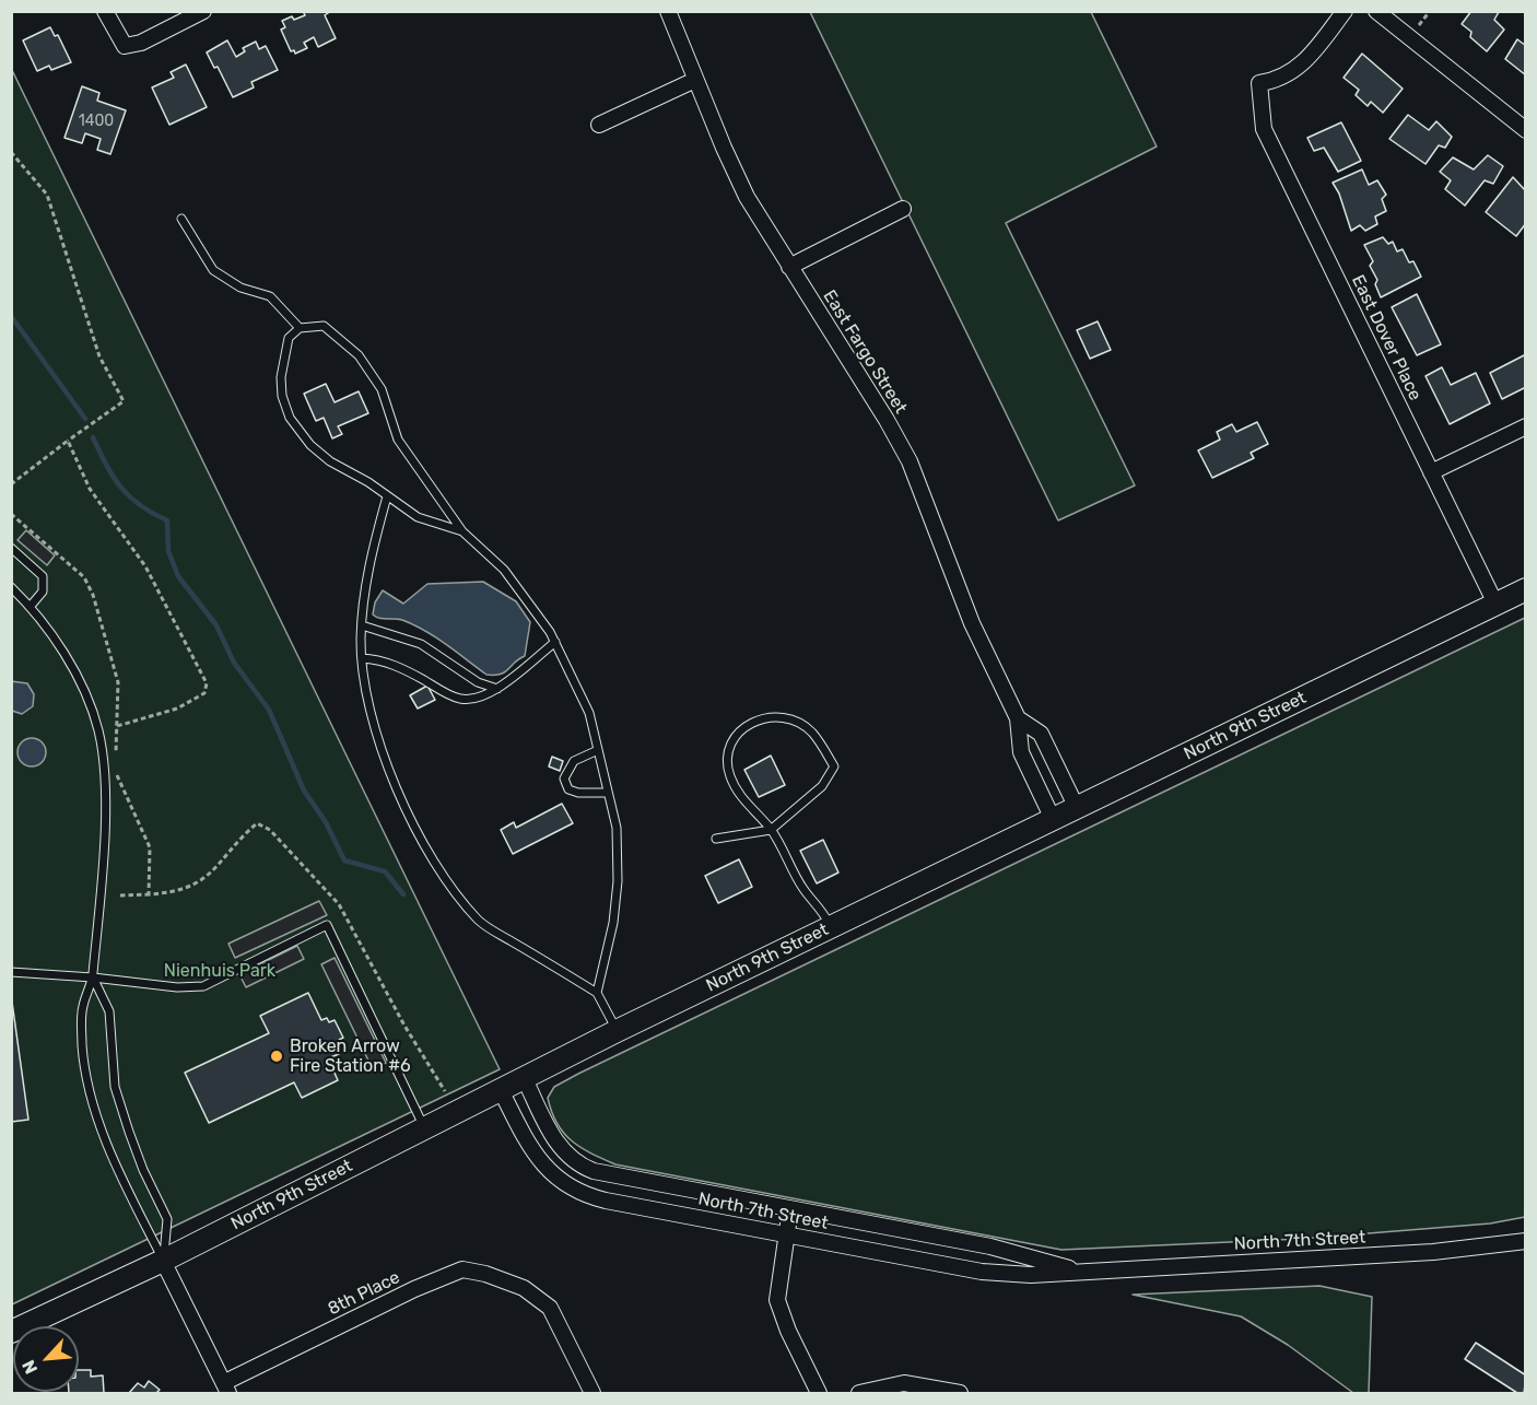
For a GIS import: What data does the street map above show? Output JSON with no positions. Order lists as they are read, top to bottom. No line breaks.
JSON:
{"streets":{"main road":["North 9th Street"],"street":["East Dover Place","East Fargo Street","North 7th Street","8th Place"]},"crossings":[["East Dover Place","North 9th Street"],["East Fargo Street","North 9th Street"],["North 9th Street","North 7th Street"]],"parks":["Nienhuis Park"],"places":["Broken Arrow Fire Station #6"],"house_numbers":["1400"],"north":"bottom left"}
